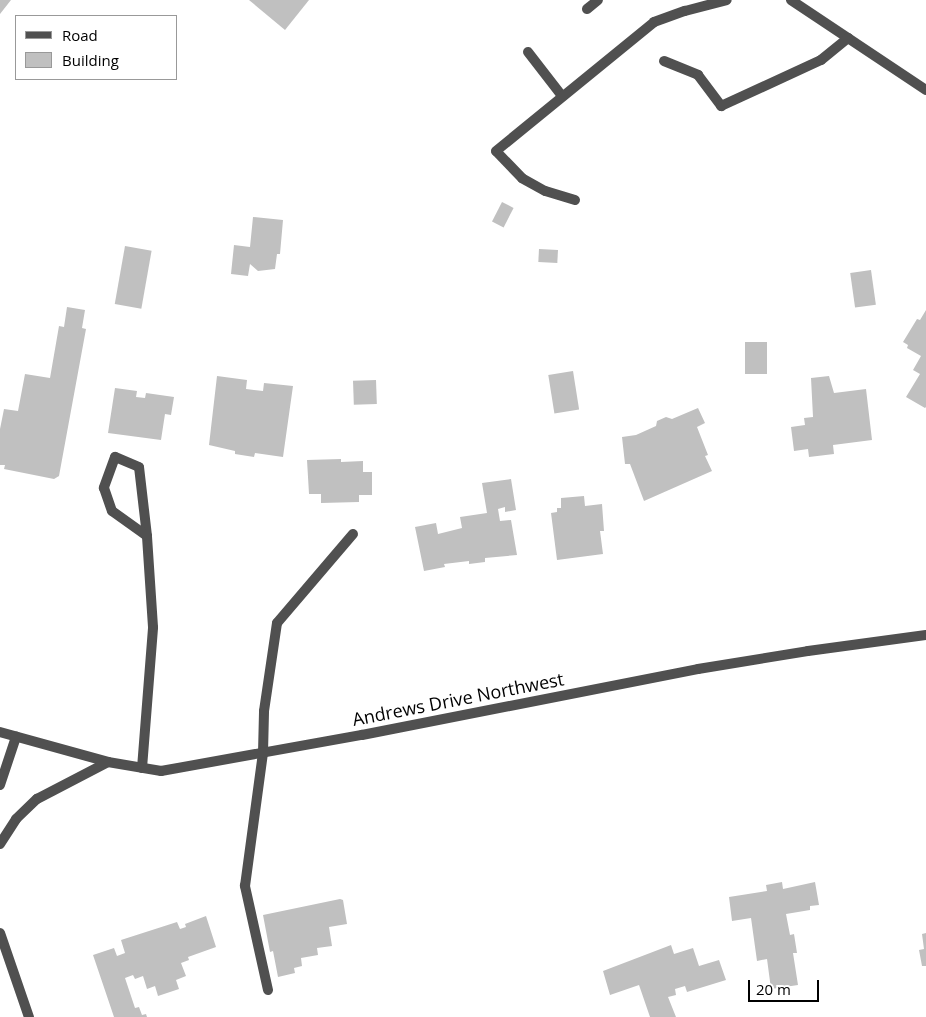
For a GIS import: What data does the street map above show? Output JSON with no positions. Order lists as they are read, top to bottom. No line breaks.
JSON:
{"streets":{"street":["Andrews Drive Northwest"]},"legend":["Road","Building"],"scale_bar":"20 m"}
